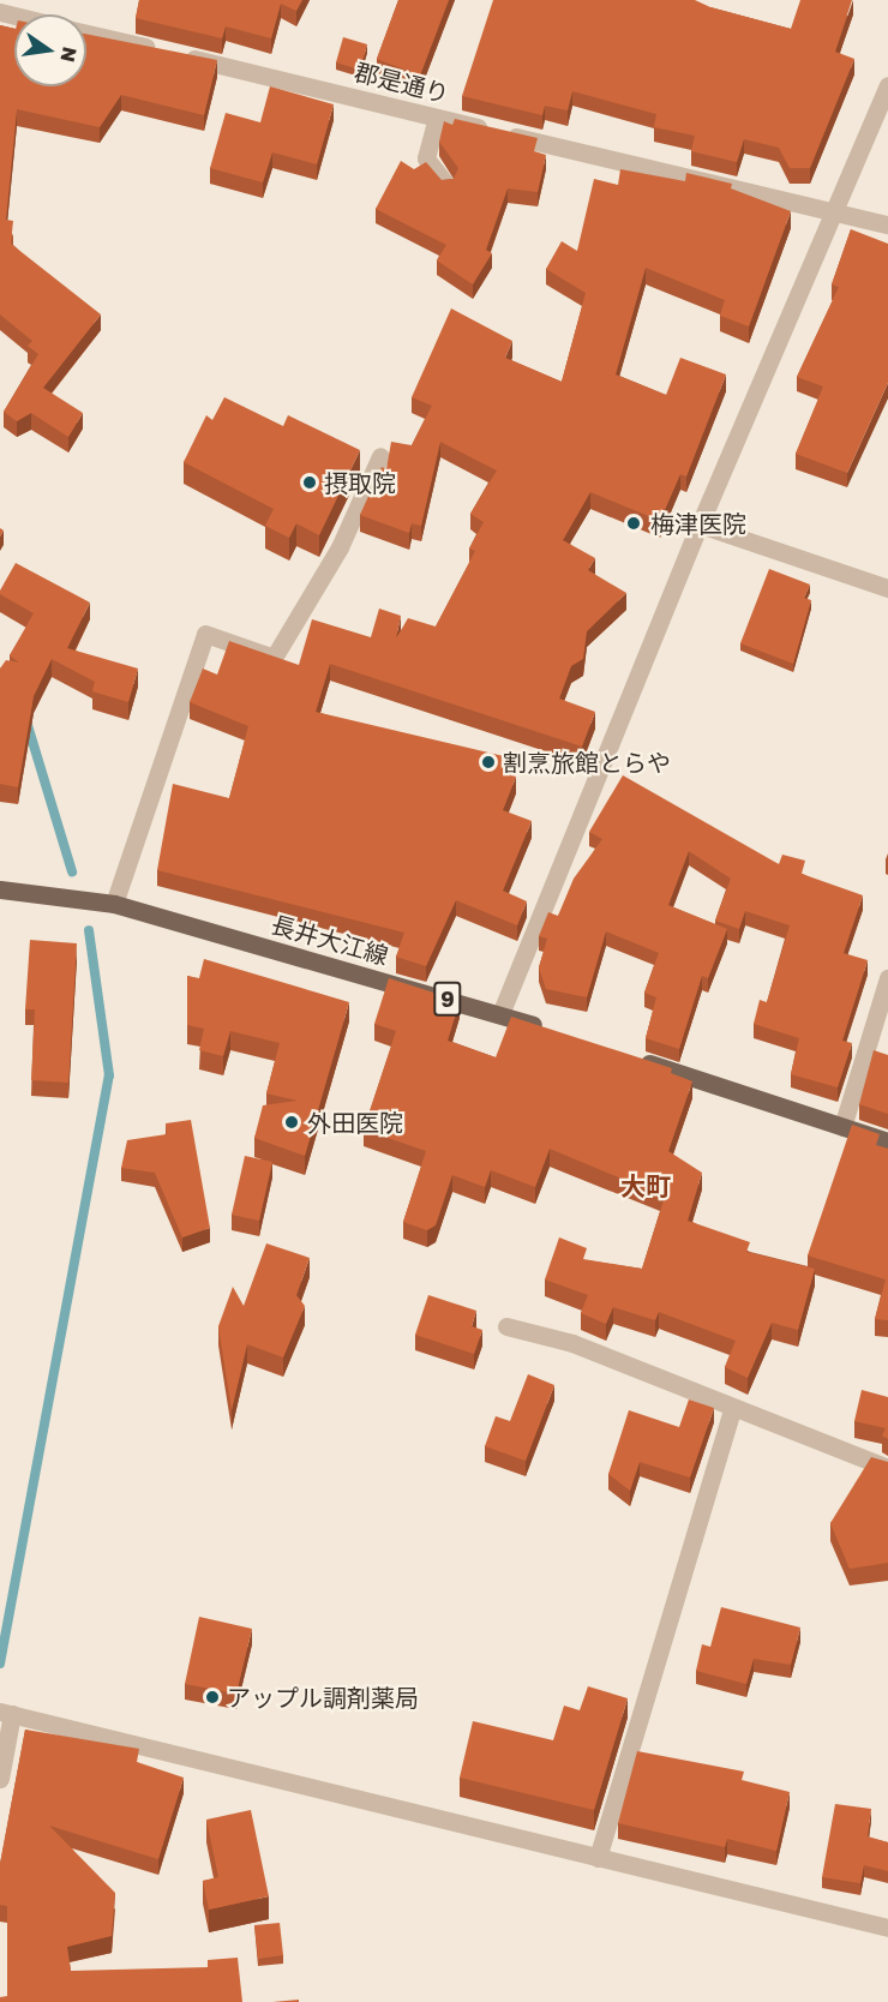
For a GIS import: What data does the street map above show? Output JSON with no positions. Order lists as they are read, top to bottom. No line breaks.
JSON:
{"streets":{"main road":["長井大江線","9"],"street":["郡是通り"]},"districts":["大町"],"places":["摂取院","梅津医院","割烹旅館とらや","外田医院","アップル調剤薬局"],"north":"right"}
